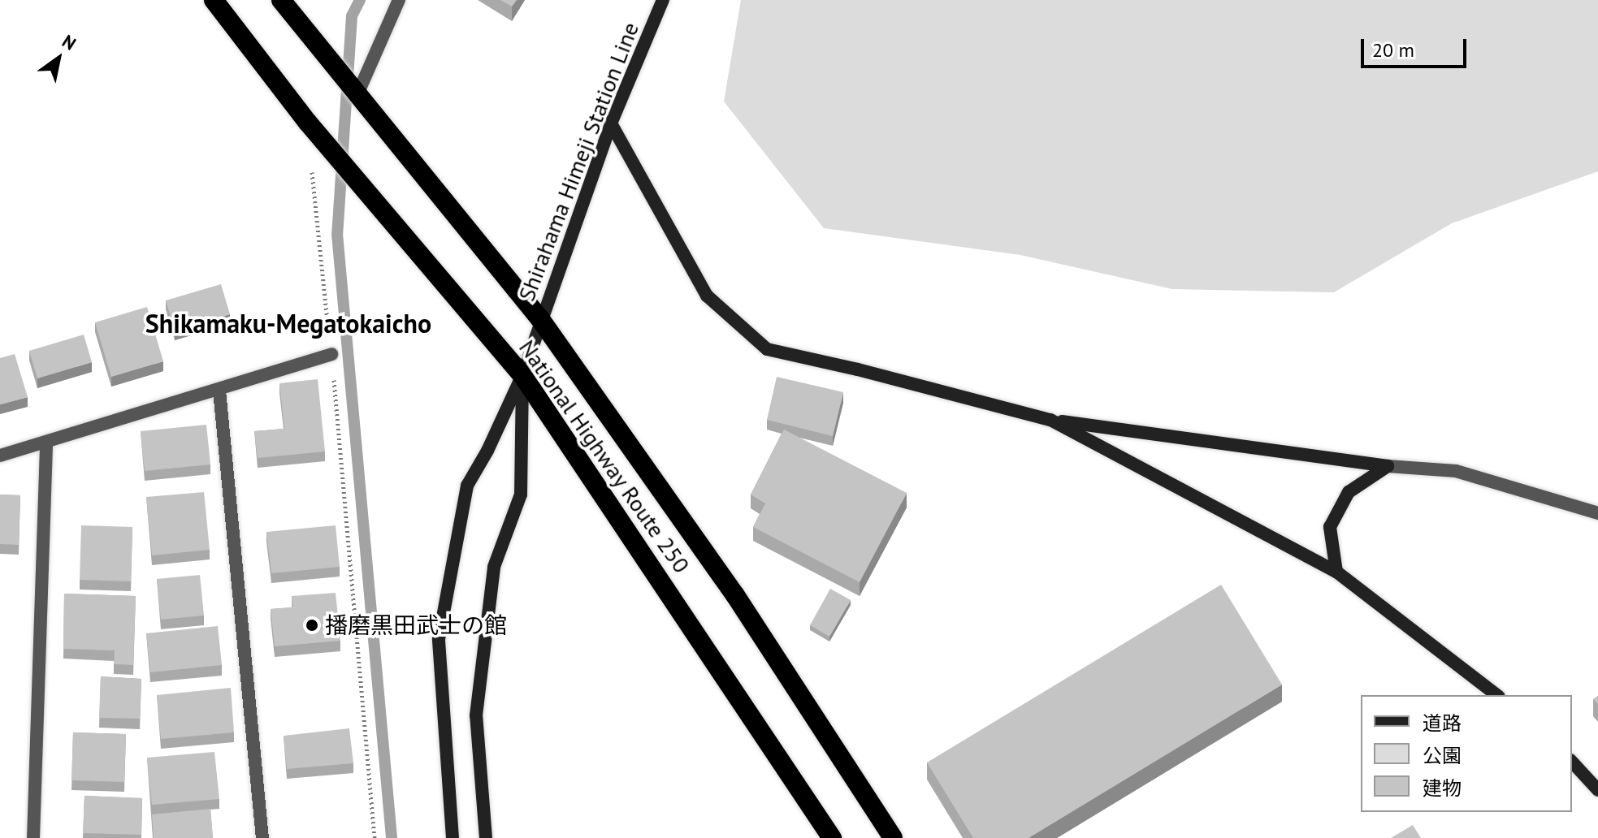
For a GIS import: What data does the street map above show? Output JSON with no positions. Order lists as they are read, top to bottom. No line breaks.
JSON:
{"streets":{"highway":["National Highway Route 250"],"street":["Shirahama Himeji Station Line"]},"crossings":[["Shirahama Himeji Station Line","National Highway Route 250"]],"districts":["Shikamaku-Megatokaicho"],"places":["播磨黒田武士の館"],"legend":["道路","公園","建物"],"scale_bar":"20 m","north":"top right"}
